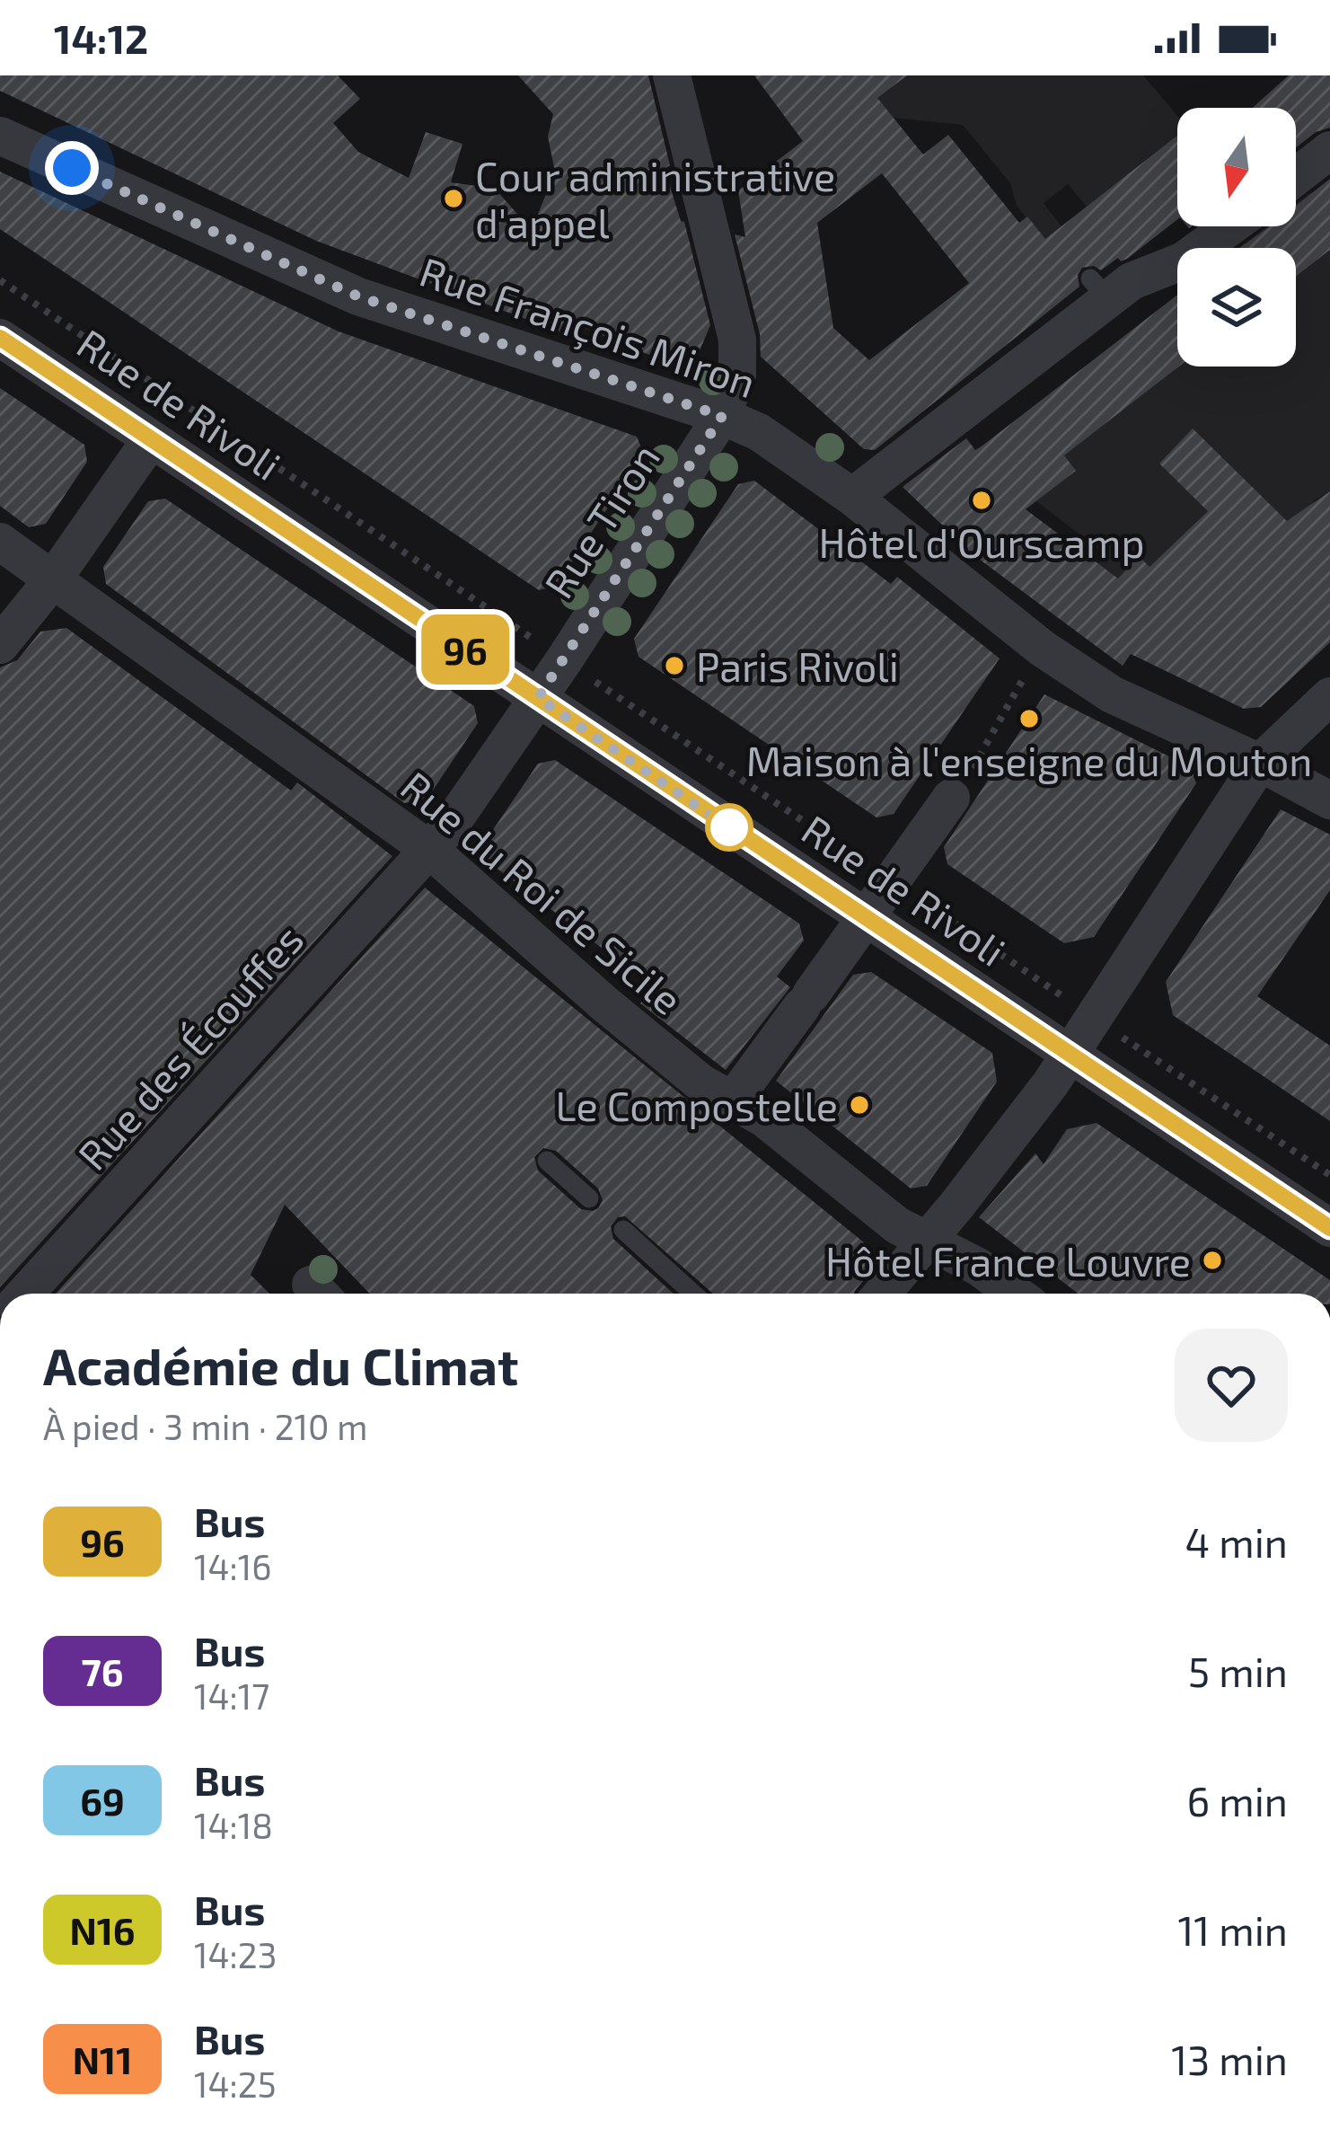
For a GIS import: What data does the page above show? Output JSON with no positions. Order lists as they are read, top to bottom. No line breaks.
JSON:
{"streets":{"street":["Rue François Miron","Rue de Rivoli","Rue Tiron","Rue du Roi de Sicile","Rue des Écouffes"]},"crossings":[["Rue François Miron","Rue Tiron"],["Rue de Rivoli","Rue Tiron"],["Rue Tiron","Rue du Roi de Sicile"],["Rue Tiron","Rue des Écouffes"],["Rue du Roi de Sicile","Rue des Écouffes"]],"places":["Cour administrative d'appel","Hôtel d'Ourscamp","Paris Rivoli","Maison à l'enseigne du Mouton","Le Compostelle","Hôtel France Louvre"],"lines":["bus line 96"],"north":"bottom","page":{"status":"14:12","on_map":"96","heading":["Académie du Climat","À pied · 3 min · 210 m"],"list":[{"mark":"96","name":"Bus","note":"14:16","value":"4 min"},{"mark":"76","name":"Bus","note":"14:17","value":"5 min"},{"mark":"69","name":"Bus","note":"14:18","value":"6 min"},{"mark":"N16","name":"Bus","note":"14:23","value":"11 min"},{"mark":"N11","name":"Bus","note":"14:25","value":"13 min"}]}}
